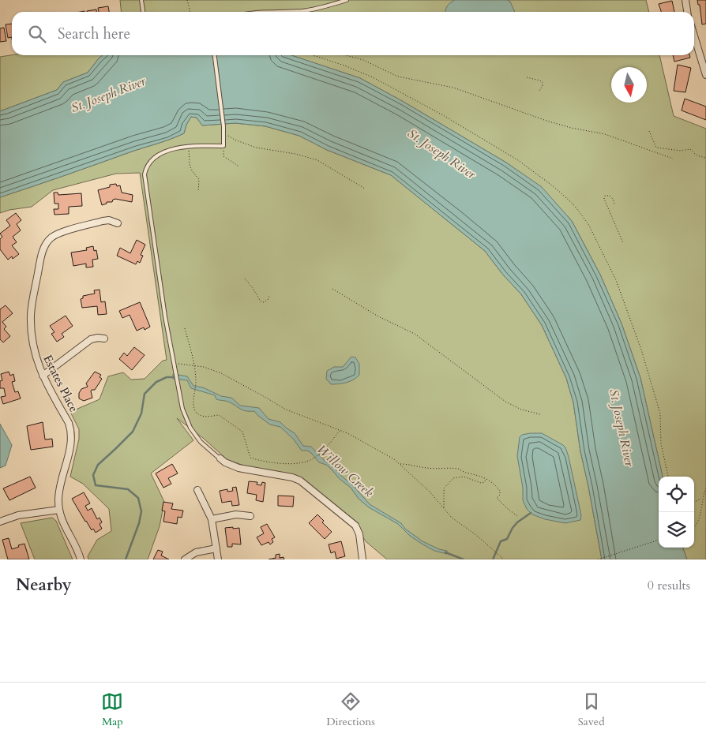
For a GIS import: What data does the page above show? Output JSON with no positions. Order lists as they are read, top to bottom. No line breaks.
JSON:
{"streets":{"street":["Estates Place"]},"water":["St. Joseph River","Willow Creek"],"north":"bottom","page":{"search":"Search here","heading":["Nearby","0 results"],"nav":["Map","Directions","Saved"]}}
